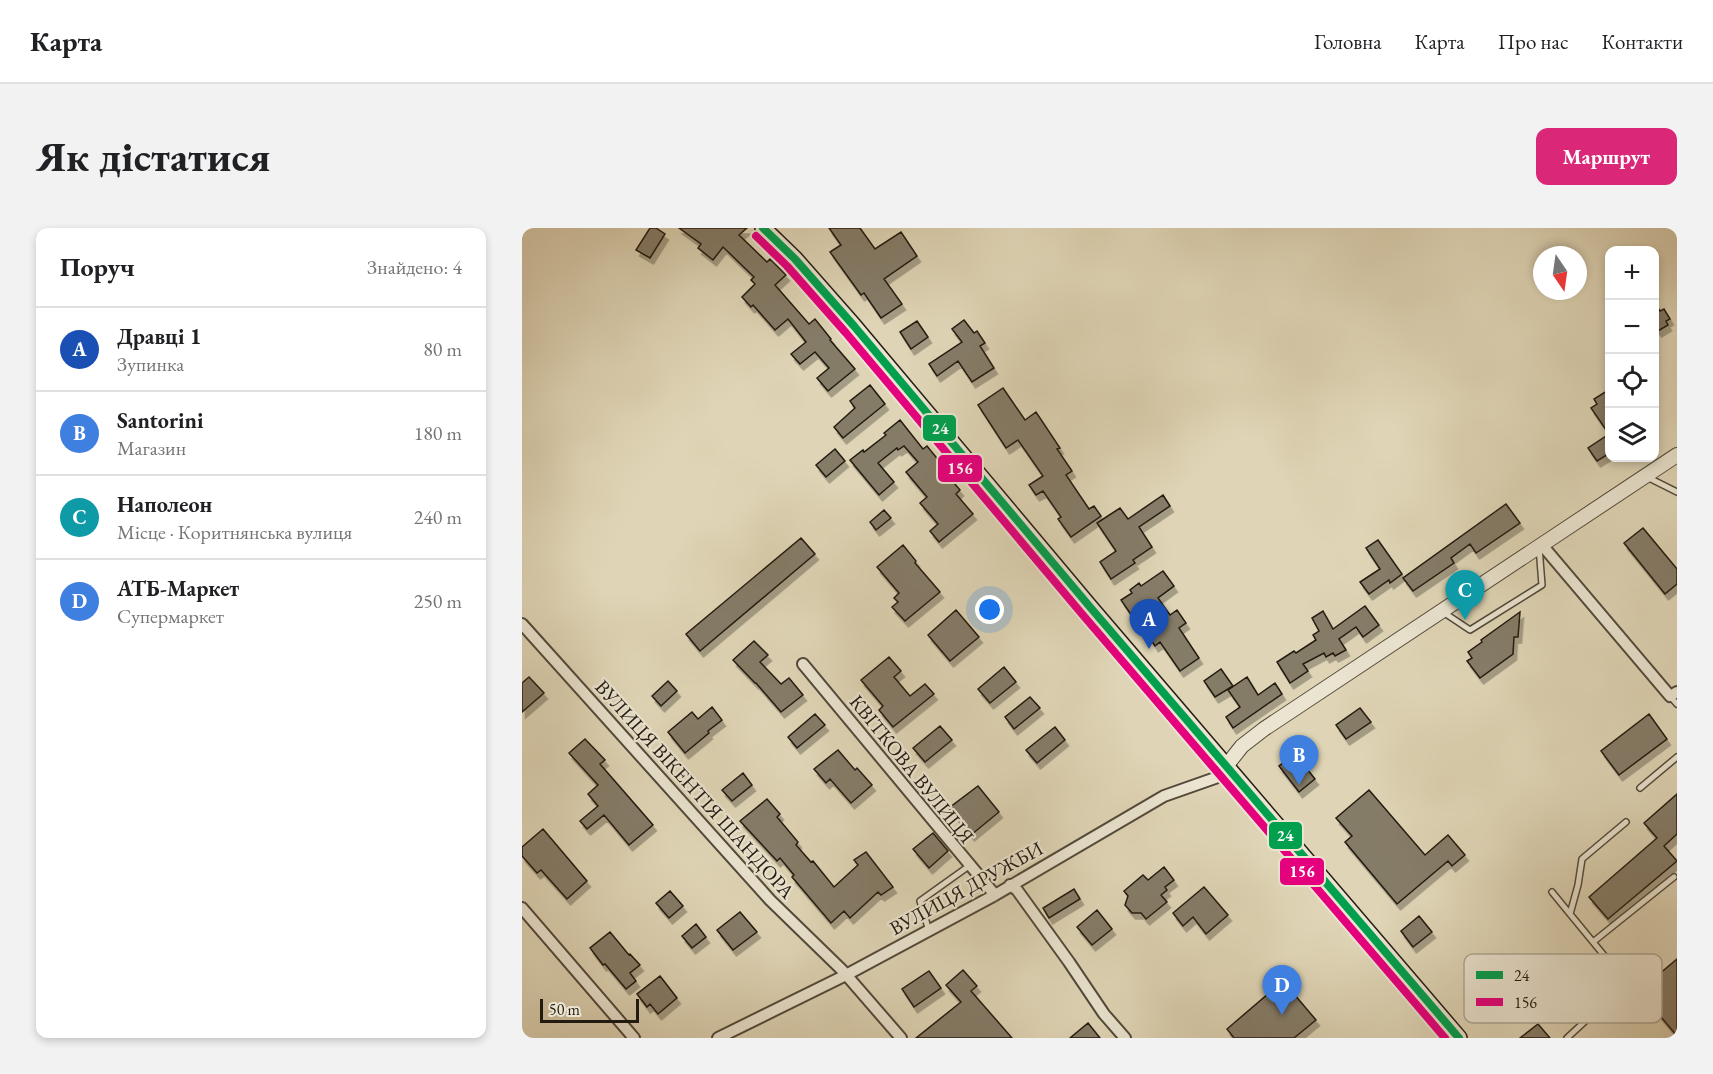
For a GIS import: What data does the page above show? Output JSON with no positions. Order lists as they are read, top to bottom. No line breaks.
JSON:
{"streets":{"street":["КВІТКОВА ВУЛИЦЯ","ВУЛИЦЯ ВІКЕНТІЯ ШАНДОРА","ВУЛИЦЯ ДРУЖБИ"]},"crossings":[["КВІТКОВА ВУЛИЦЯ","ВУЛИЦЯ ДРУЖБИ"],["ВУЛИЦЯ ВІКЕНТІЯ ШАНДОРА","ВУЛИЦЯ ДРУЖБИ"]],"lines":["transit line 24","transit line 156"],"legend":["24","156"],"scale_bar":"50 m","north":"bottom","page":{"header":"Карта","nav":["Головна","Карта","Про нас","Контакти"],"buttons":"Маршрут","title":"Як дістатися","heading":["Поруч","Знайдено: 4"],"map_buttons":["+","−"],"list":[{"mark":"A","name":"Дравці 1","note":"Зупинка","value":"80 m"},{"mark":"B","name":"Santorini","note":"Магазин","value":"180 m"},{"mark":"C","name":"Наполеон","note":"Місце · Коритнянська вулиця","value":"240 m"},{"mark":"D","name":"АТБ-Маркет","note":"Супермаркет","value":"250 m"}],"pins":["C","A","B","D"],"scale":"50 m"}}
